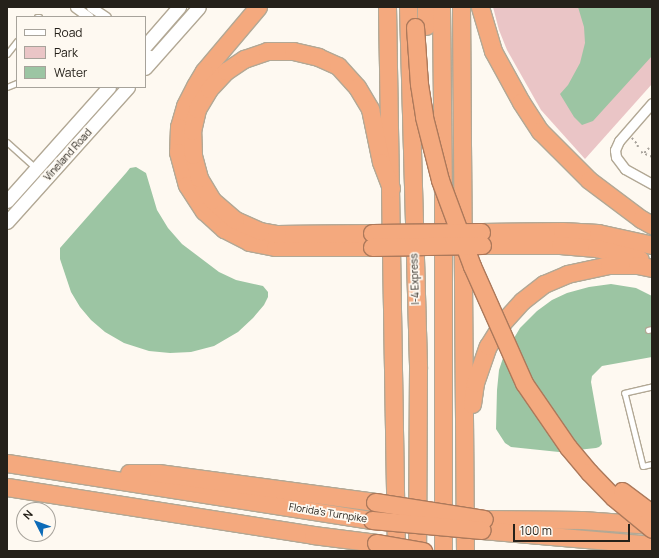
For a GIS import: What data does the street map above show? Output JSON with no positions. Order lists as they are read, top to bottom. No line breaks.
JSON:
{"streets":{"highway":["I-4 Express","Florida's Turnpike"],"street":["Vineland Road"]},"legend":["Road","Park","Water"],"scale_bar":"100 m","north":"top left"}
